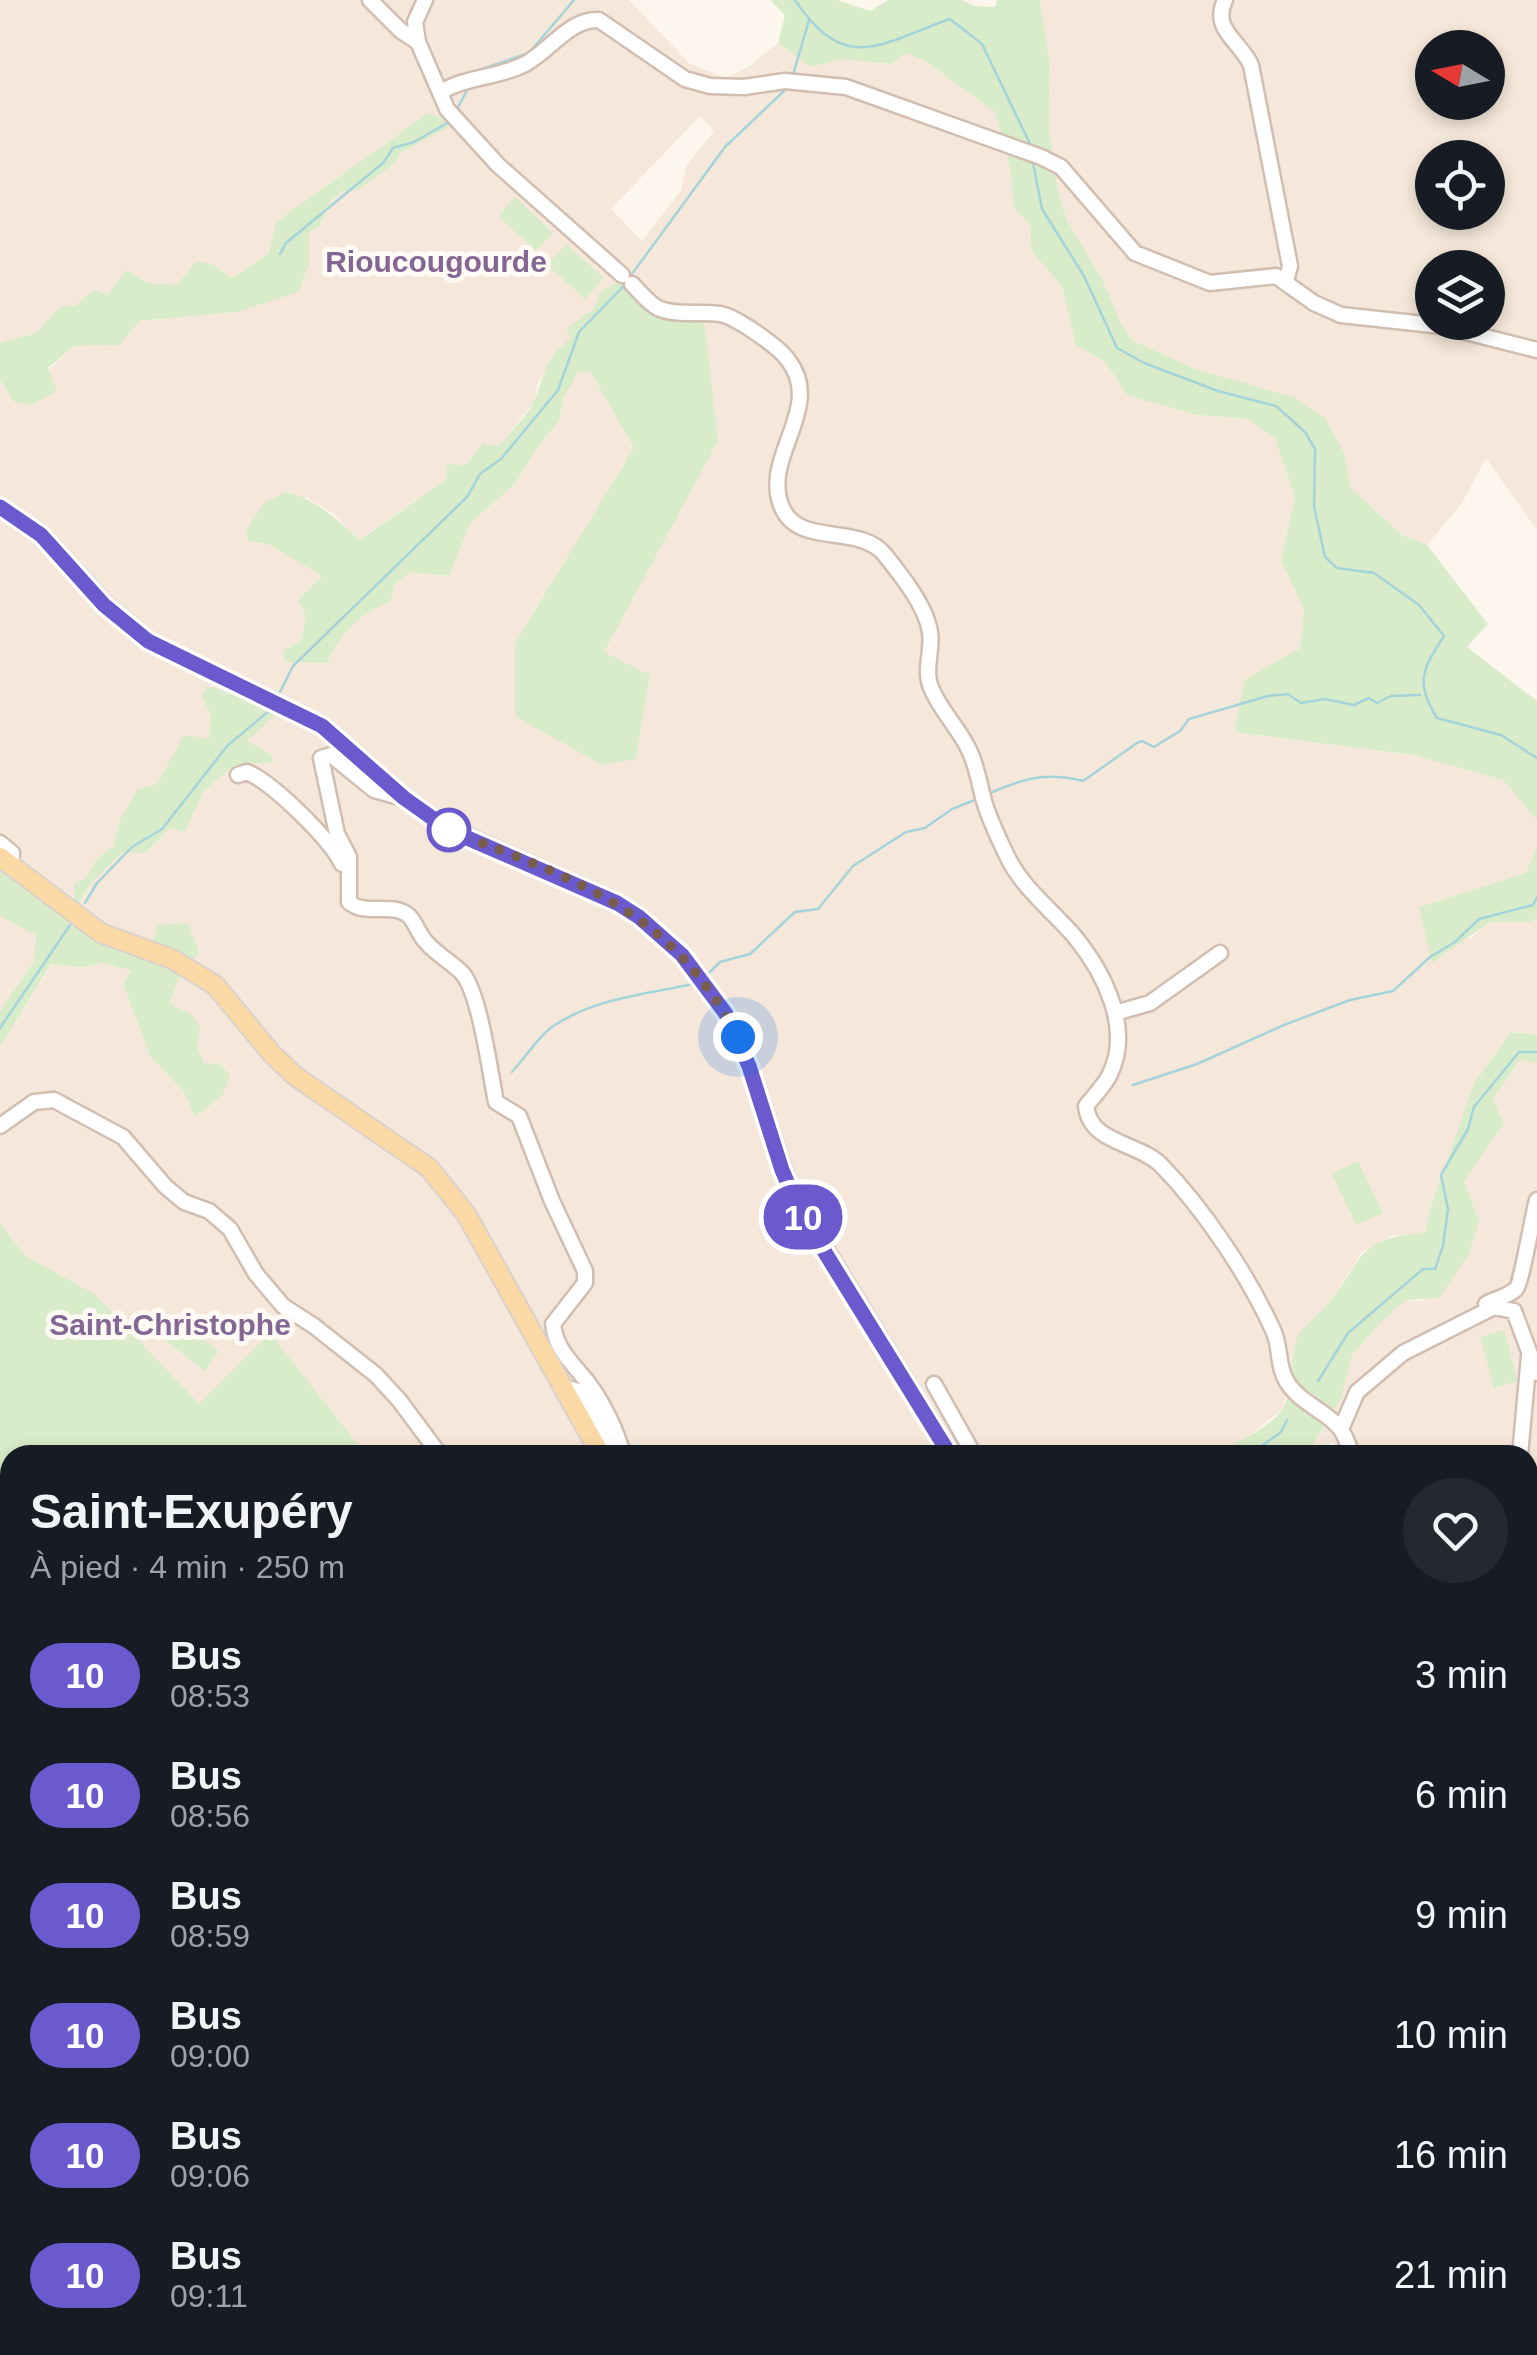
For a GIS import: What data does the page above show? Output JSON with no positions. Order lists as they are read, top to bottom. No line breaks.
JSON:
{"districts":["Rioucougourde","Saint-Christophe"],"lines":["bus line 10"],"north":"left","page":{"on_map":"10","heading":["Saint-Exupéry","À pied · 4 min · 250 m"],"list":[{"mark":"10","name":"Bus","note":"08:53","value":"3 min"},{"mark":"10","name":"Bus","note":"08:56","value":"6 min"},{"mark":"10","name":"Bus","note":"08:59","value":"9 min"},{"mark":"10","name":"Bus","note":"09:00","value":"10 min"},{"mark":"10","name":"Bus","note":"09:06","value":"16 min"},{"mark":"10","name":"Bus","note":"09:11","value":"21 min"}]}}
